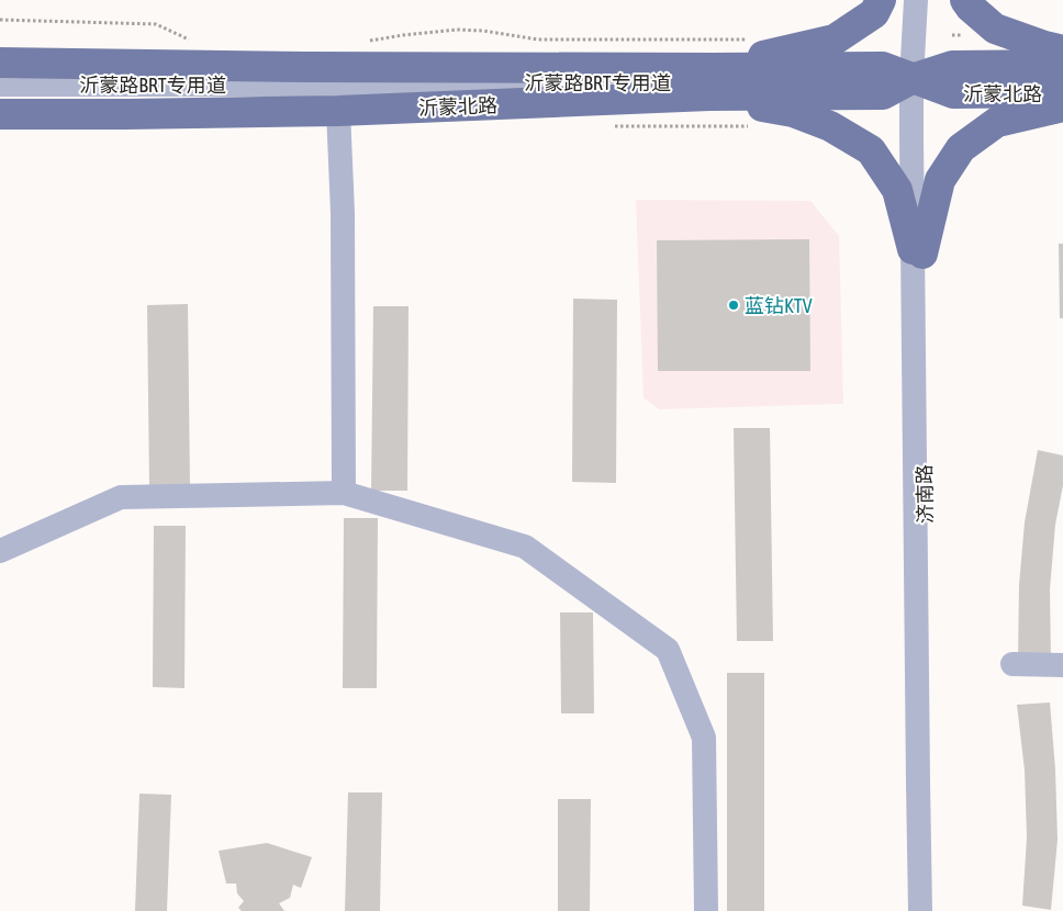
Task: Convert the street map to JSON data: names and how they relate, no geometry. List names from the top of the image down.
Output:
{
  "streets": {
    "main road": ["沂蒙北路"],
    "street": ["沂蒙路BRT专用道", "济南路"]
  },
  "crossings": [
    ["沂蒙路BRT专用道", "沂蒙北路"],
    ["沂蒙路BRT专用道", "济南路"],
    ["沂蒙北路", "济南路"]
  ],
  "places": ["蓝钻KTV"]
}
